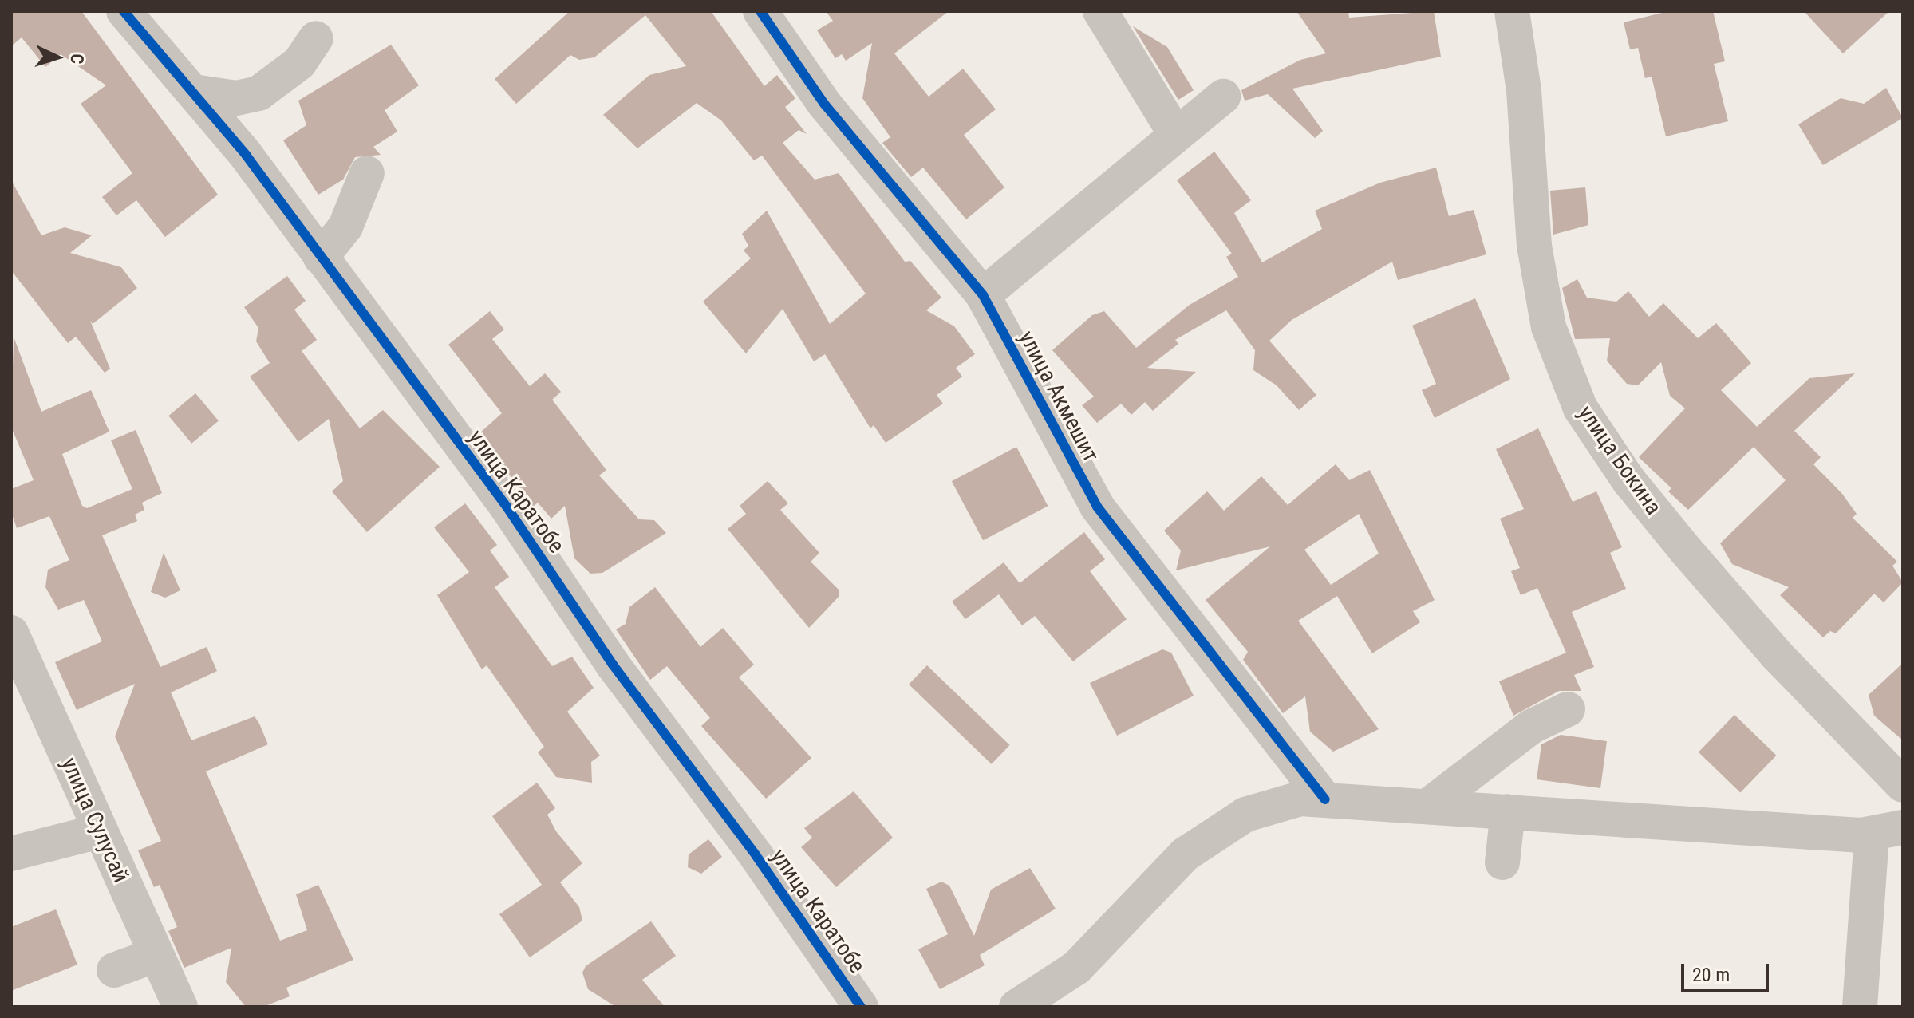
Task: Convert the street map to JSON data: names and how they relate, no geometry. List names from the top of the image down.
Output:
{
  "streets": {
    "street": [
      "улица Акмешит",
      "улица Бокина",
      "улица Каратобе",
      "улица Сулусай"
    ]
  },
  "scale_bar": "20 m",
  "north": "right"
}
